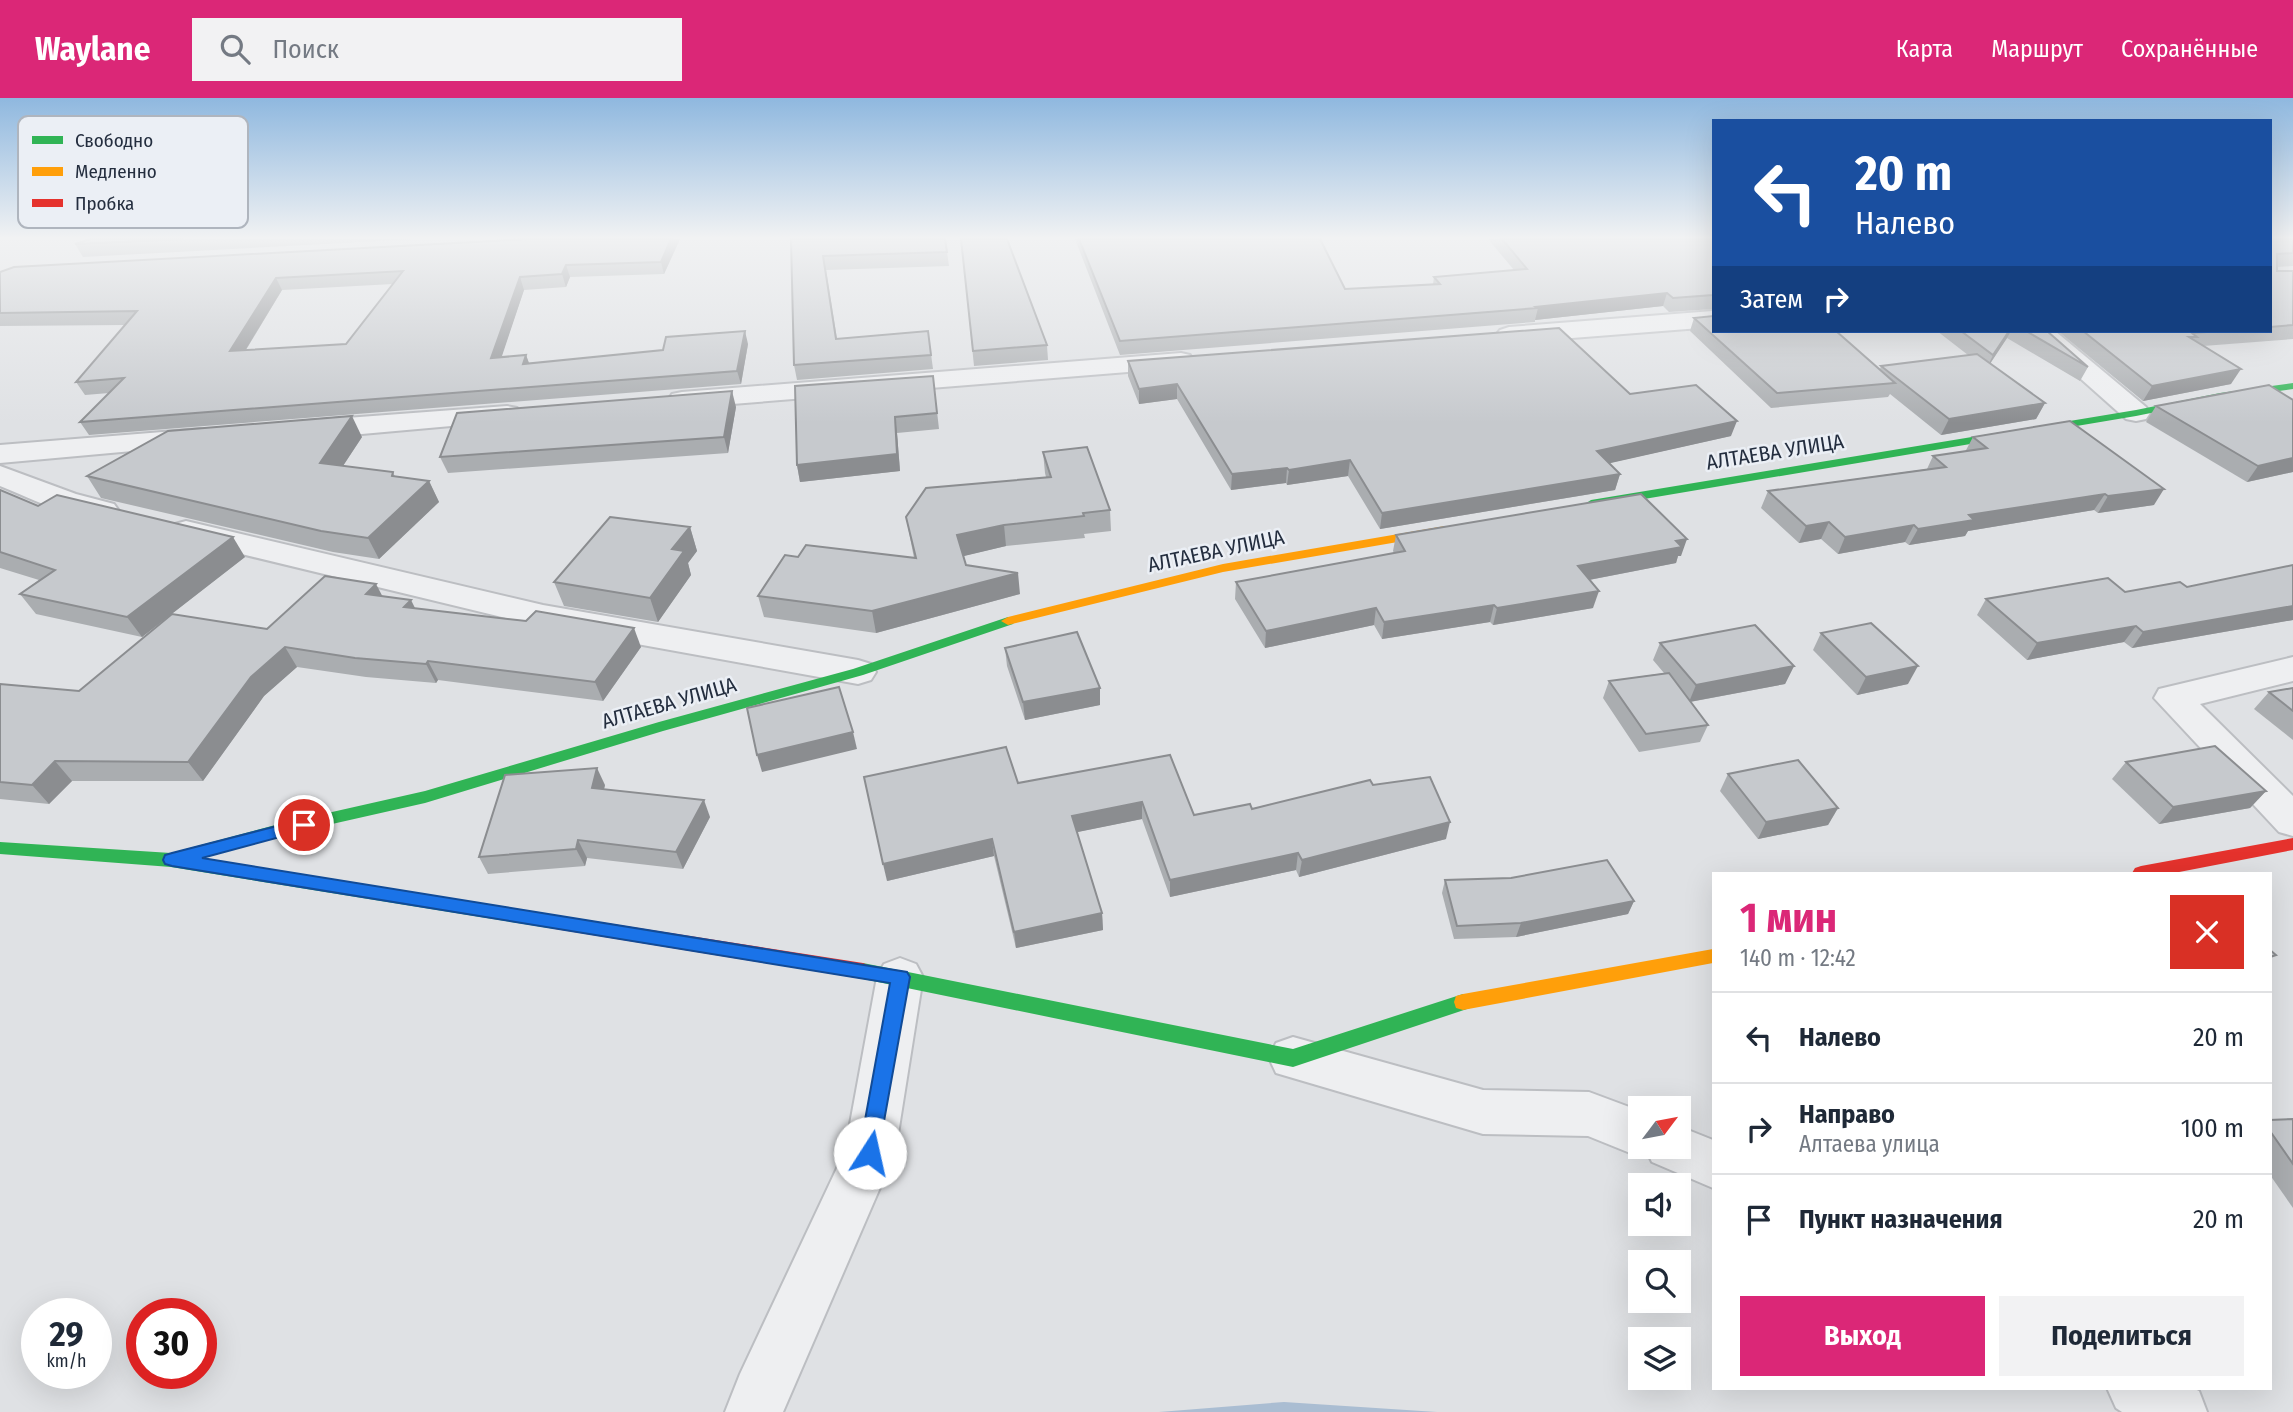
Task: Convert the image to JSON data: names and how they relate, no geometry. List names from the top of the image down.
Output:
{
  "streets": {
    "street": ["АЛТАЕВА УЛИЦА"]
  },
  "legend": ["Свободно", "Медленно", "Пробка"],
  "north": "top right",
  "page": {
    "header": "Waylane",
    "search": "Поиск",
    "nav": ["Карта", "Маршрут", "Сохранённые"],
    "turn": ["20 m", "Налево"],
    "then": "Затем",
    "heading": ["1 мин", "140 m · 12:42"],
    "list": [
      {
        "name": "Налево",
        "value": "20 m"
      },
      {
        "name": "Направо",
        "note": "Алтаева улица",
        "value": "100 m"
      },
      {
        "name": "Пункт назначения",
        "value": "20 m"
      }
    ],
    "buttons": ["Выход", "Поделиться"],
    "speed": "29 km/h",
    "limit": "30"
  }
}
